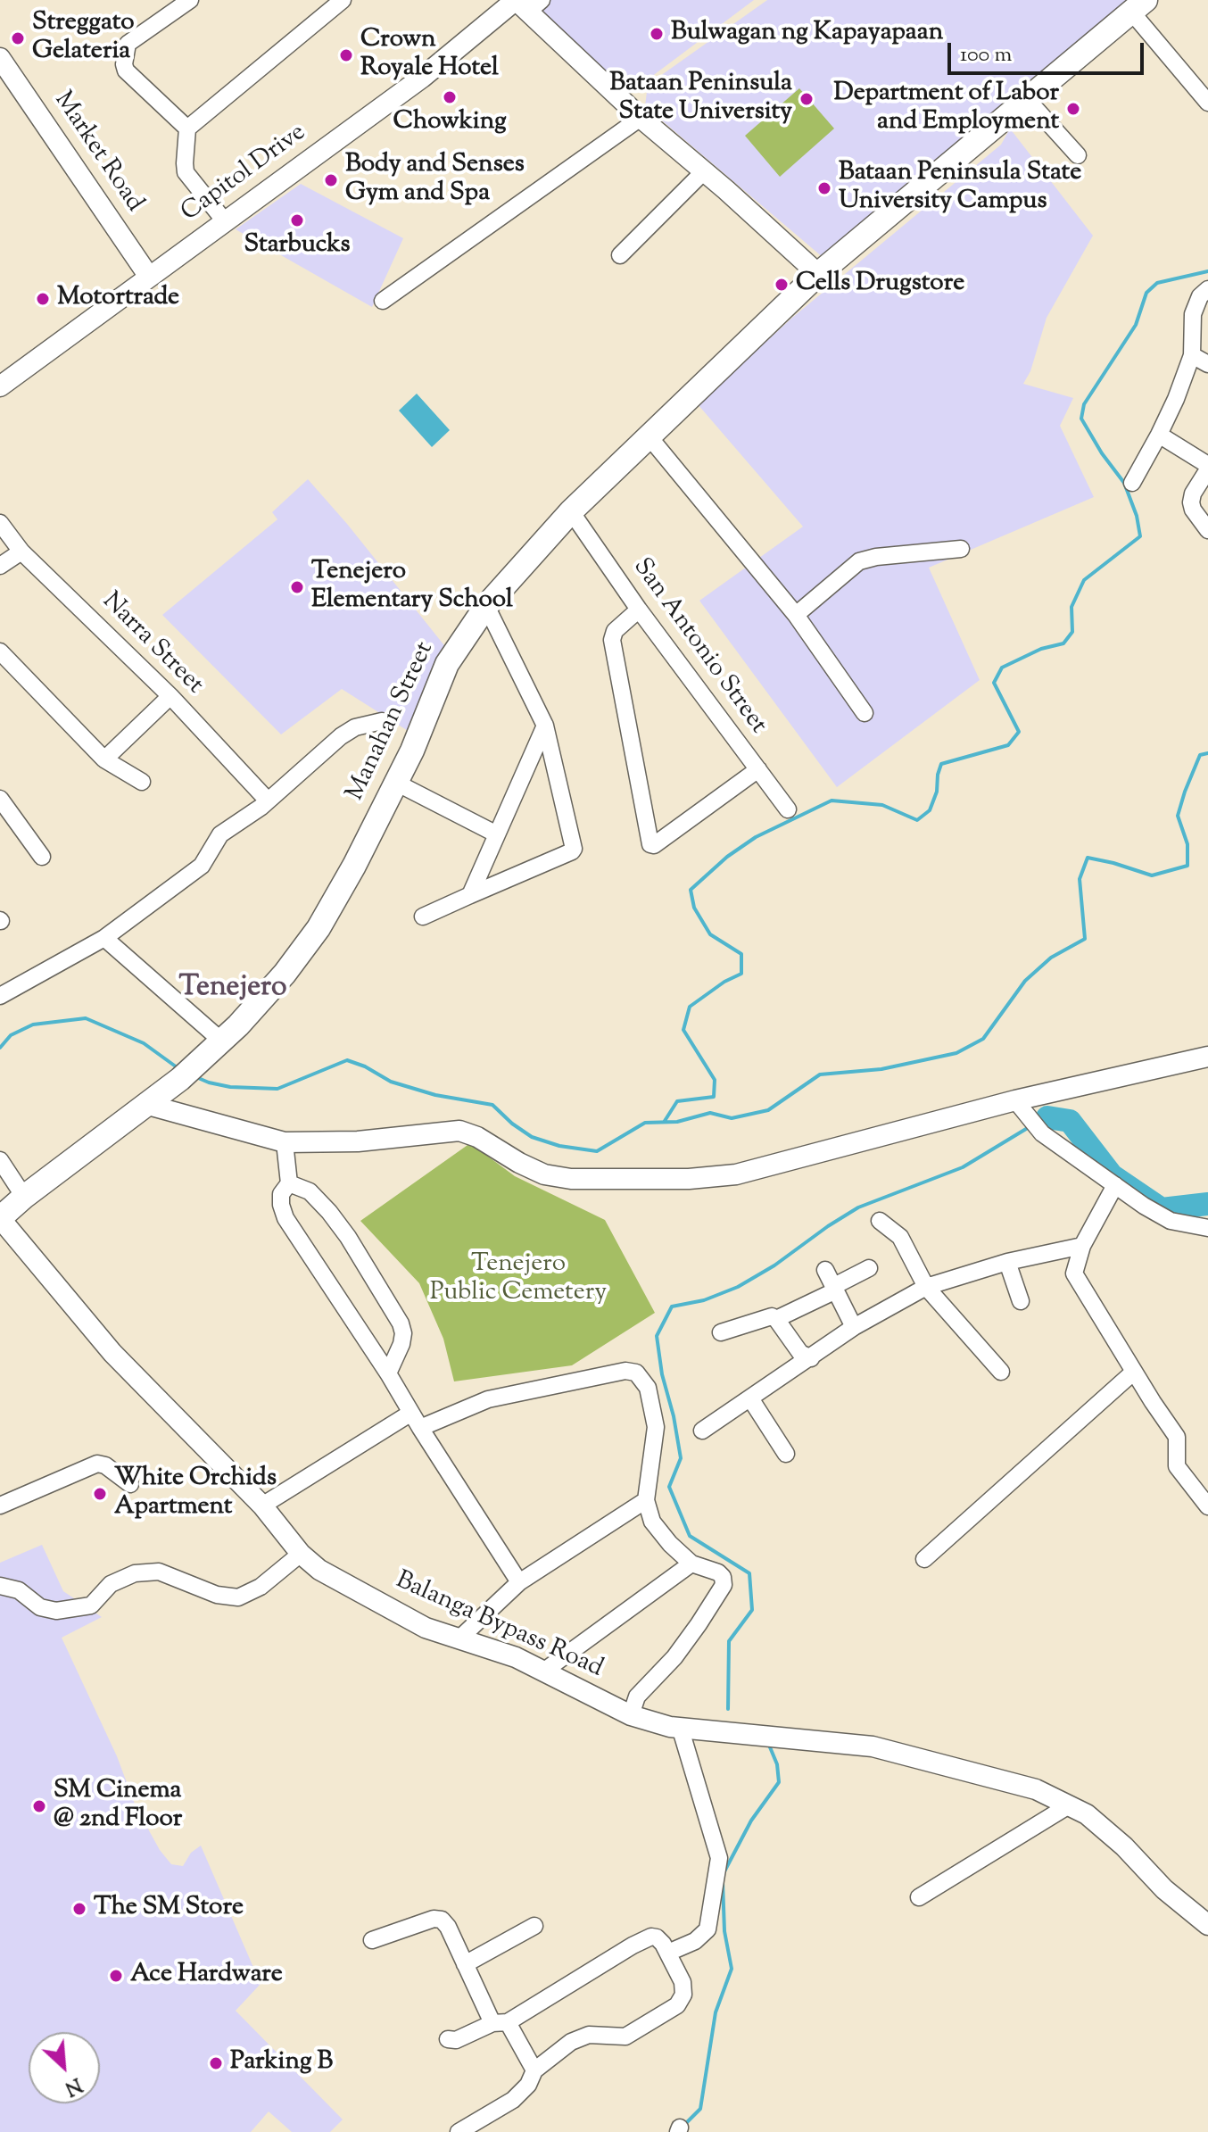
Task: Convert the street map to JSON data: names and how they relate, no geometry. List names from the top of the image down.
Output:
{
  "streets": {
    "main road": ["Manahan Street"],
    "street": [
      "Market Road",
      "Capitol Drive",
      "Narra Street",
      "San Antonio Street",
      "Balanga Bypass Road"
    ]
  },
  "crossings": [
    ["Market Road", "Capitol Drive"],
    ["San Antonio Street", "Manahan Street"],
    ["Manahan Street", "Balanga Bypass Road"]
  ],
  "districts": ["Tenejero"],
  "parks": ["Tenejero Public Cemetery"],
  "places": [
    "Bulwagan ng Kapayapaan",
    "Streggato Gelateria",
    "Crown Royale Hotel",
    "Chowking",
    "Bataan Peninsula State University",
    "Department of Labor and Employment",
    "Body and Senses Gym and Spa",
    "Bataan Peninsula State University Campus",
    "Starbucks",
    "Cells Drugstore",
    "Motortrade",
    "Tenejero Elementary School",
    "White Orchids Apartment",
    "SM Cinema @ 2nd Floor",
    "The SM Store",
    "Ace Hardware",
    "Parking B"
  ],
  "scale_bar": "100 m",
  "north": "bottom right"
}
